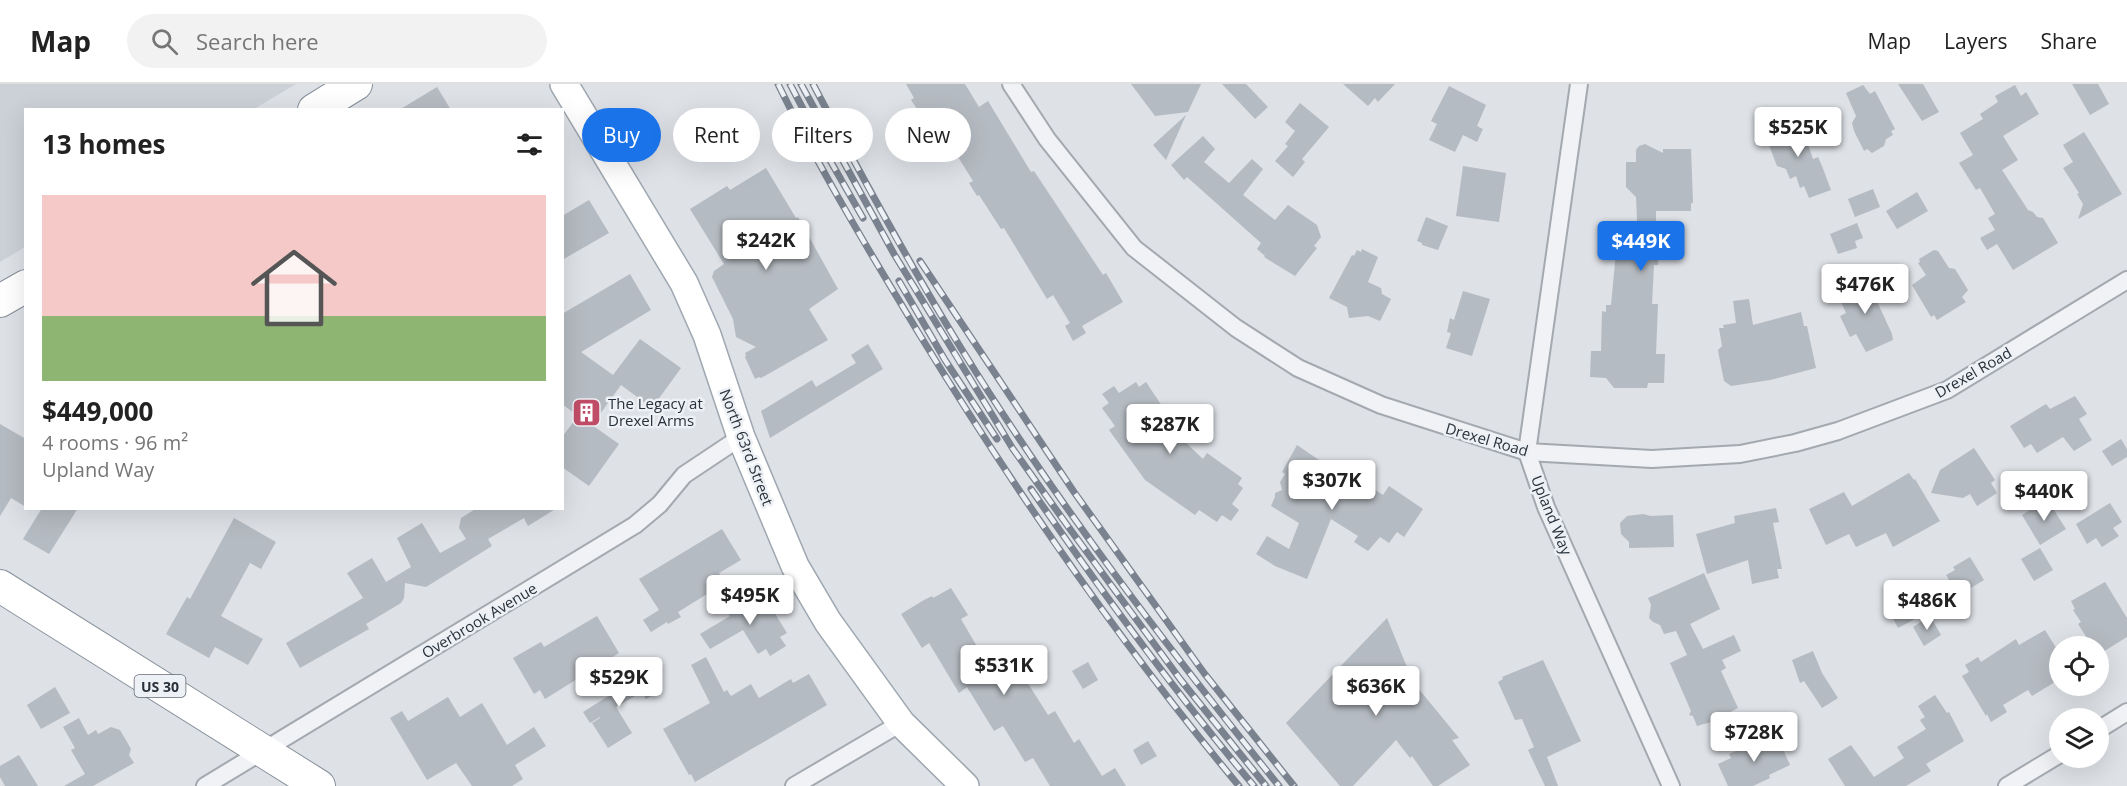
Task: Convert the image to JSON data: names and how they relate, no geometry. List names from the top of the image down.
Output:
{
  "streets": {
    "highway": ["US 30"],
    "main road": ["North 63rd Street"],
    "street": ["Drexel Road", "Upland Way", "Overbrook Avenue"]
  },
  "crossings": [
    ["Drexel Road", "Upland Way"],
    ["North 63rd Street", "Overbrook Avenue"],
    ["Overbrook Avenue", "US 30"]
  ],
  "places": {
    "building": ["The Legacy at Drexel Arms"]
  },
  "page": {
    "header": "Map",
    "search": "Search here",
    "nav": ["Map", "Layers", "Share"],
    "price": [
      "$525K",
      "$242K",
      "$449K",
      "$476K",
      "$287K",
      "$307K",
      "$440K",
      "$495K",
      "$486K",
      "$531K",
      "$529K",
      "$636K",
      "$728K"
    ],
    "chip": [
      "Buy",
      "Rent",
      "Filters",
      "New"
    ],
    "heading": "13 homes",
    "list": [
      {
        "name": "$449,000",
        "note": "4 rooms · 96 m² · Upland Way"
      }
    ]
  }
}
